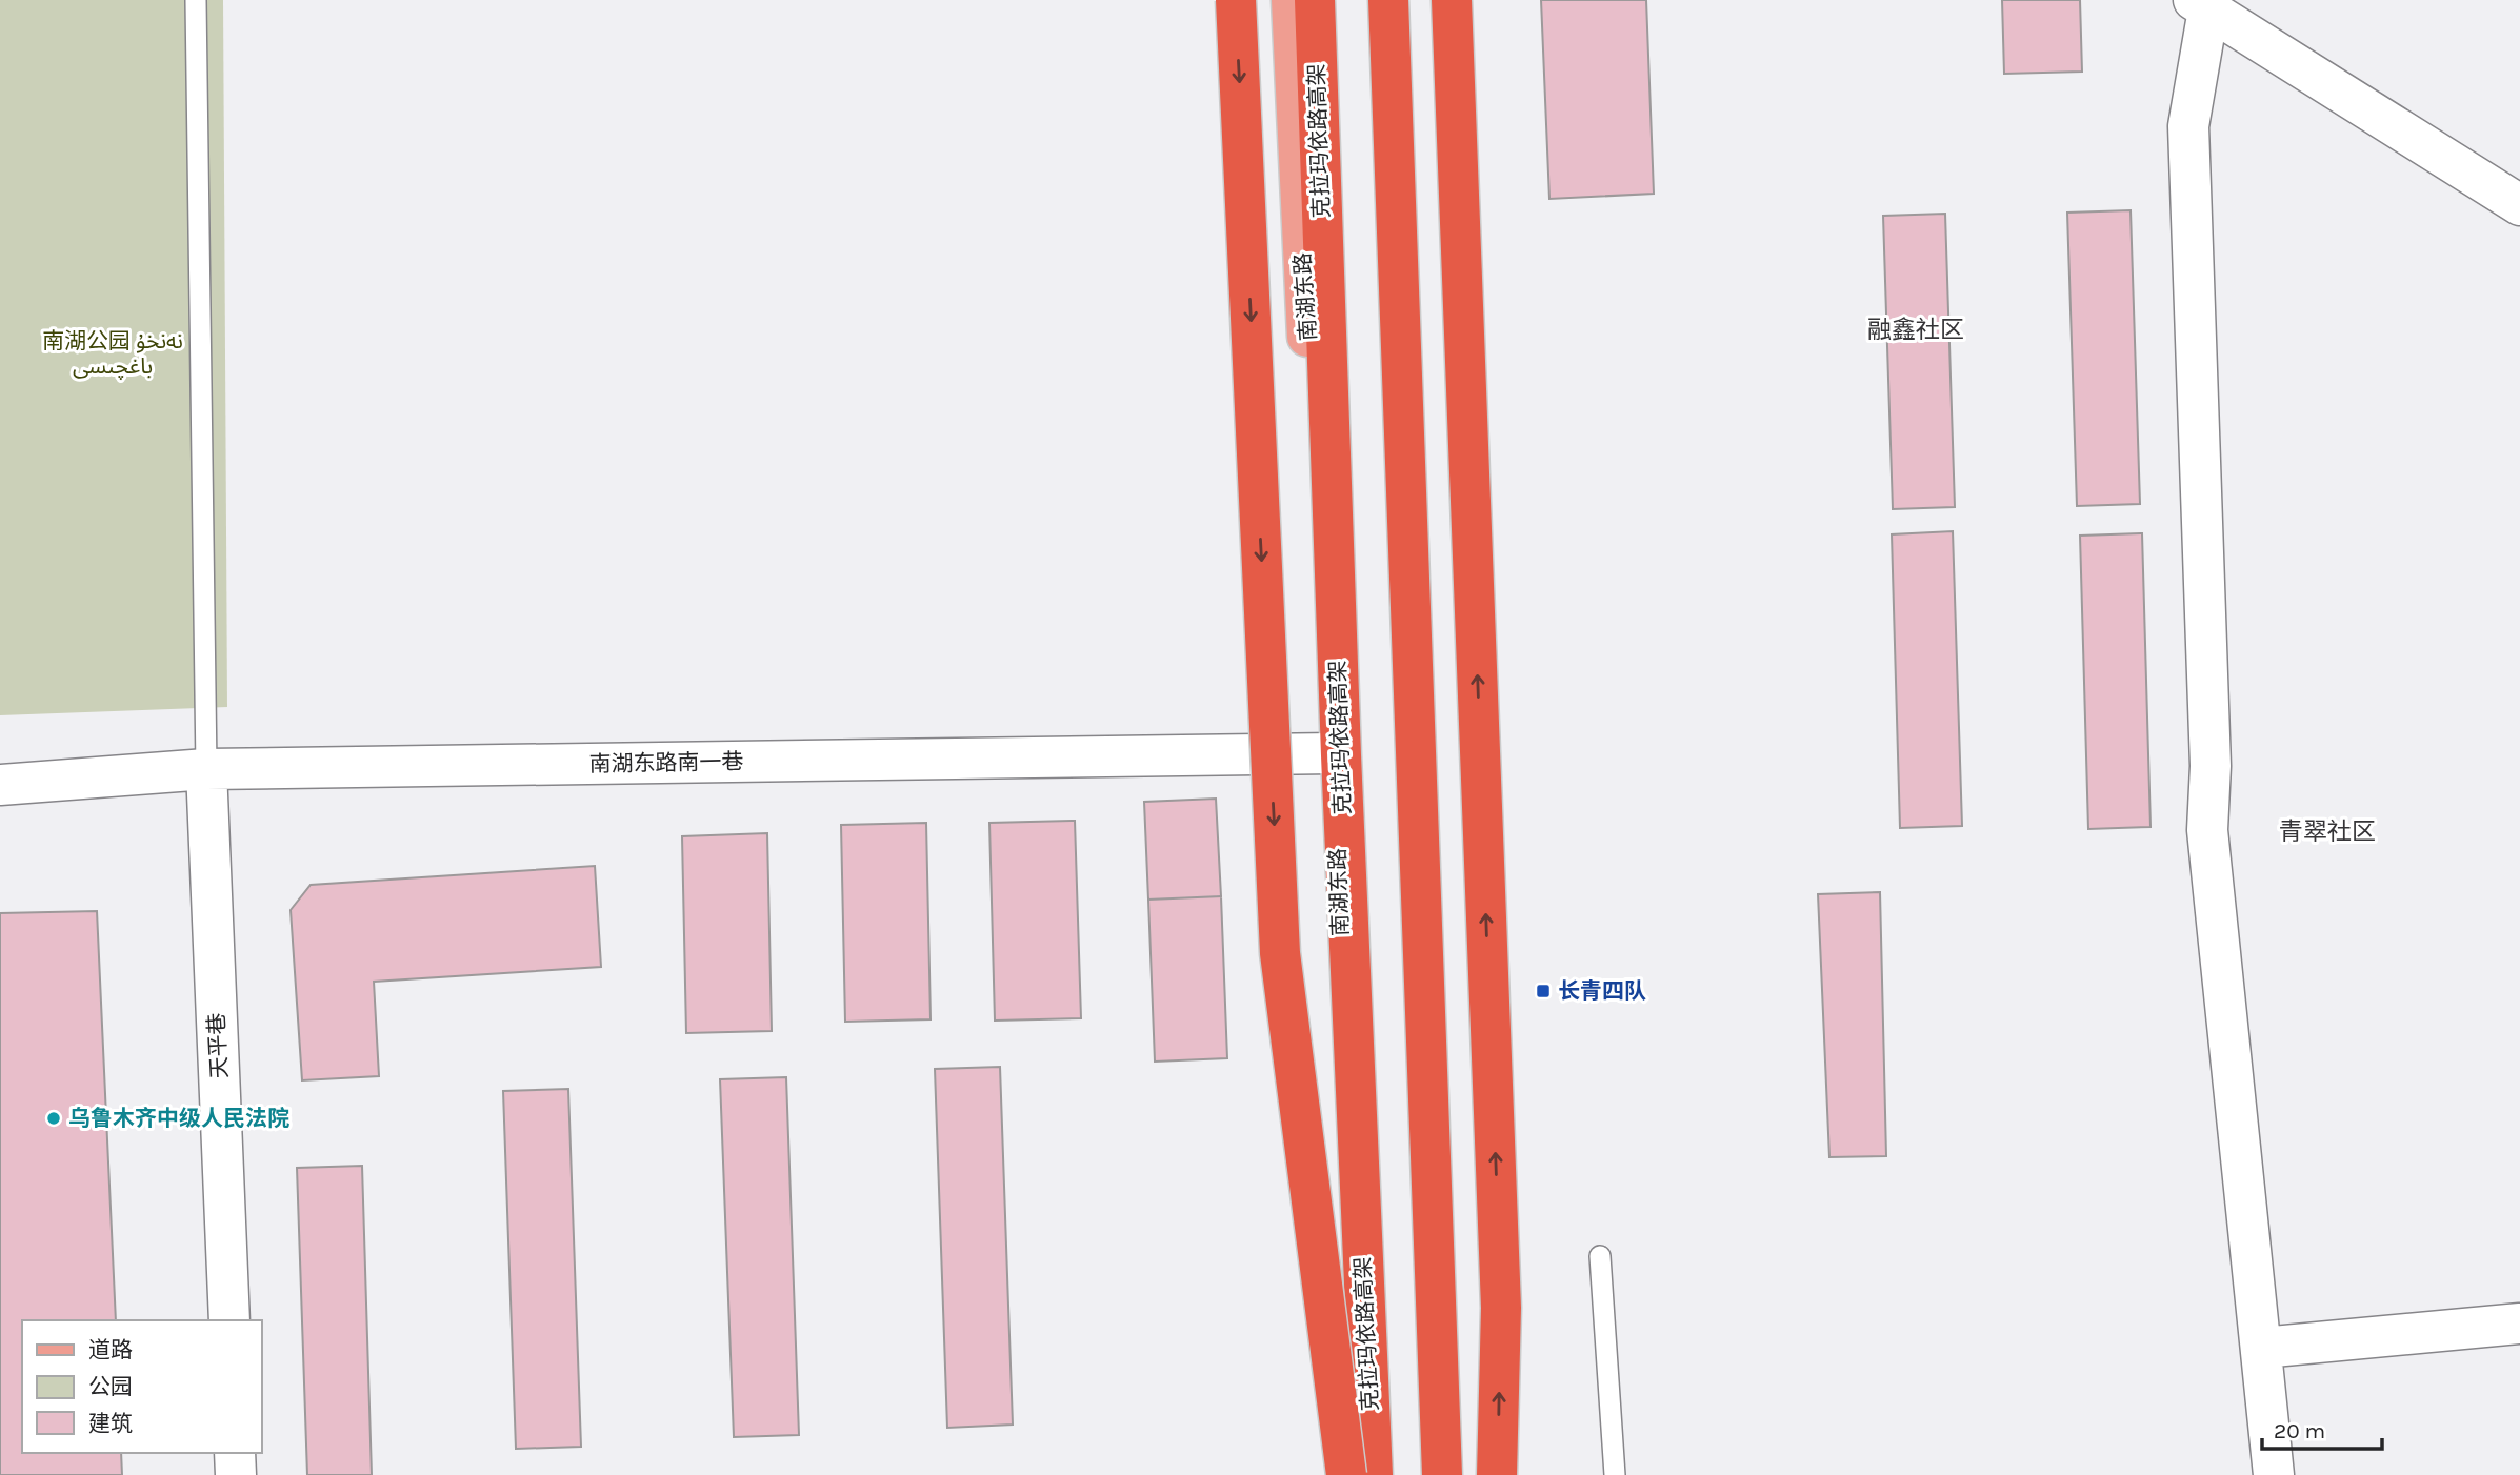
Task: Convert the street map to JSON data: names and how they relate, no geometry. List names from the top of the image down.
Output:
{
  "streets": {
    "highway": ["克拉玛依路高架"],
    "main road": ["南湖东路"],
    "street": ["南湖东路南一巷", "天平巷"]
  },
  "crossings": [
    ["南湖东路", "南湖东路南一巷"],
    ["南湖东路南一巷", "天平巷"]
  ],
  "districts": ["融鑫社区", "青翠社区"],
  "parks": ["南湖公园 نەنخۇ باغچىسى"],
  "places": {
    "transit": ["长青四队"],
    "other": ["乌鲁木齐中级人民法院"]
  },
  "legend": ["道路", "公园", "建筑"],
  "scale_bar": "20 m"
}
